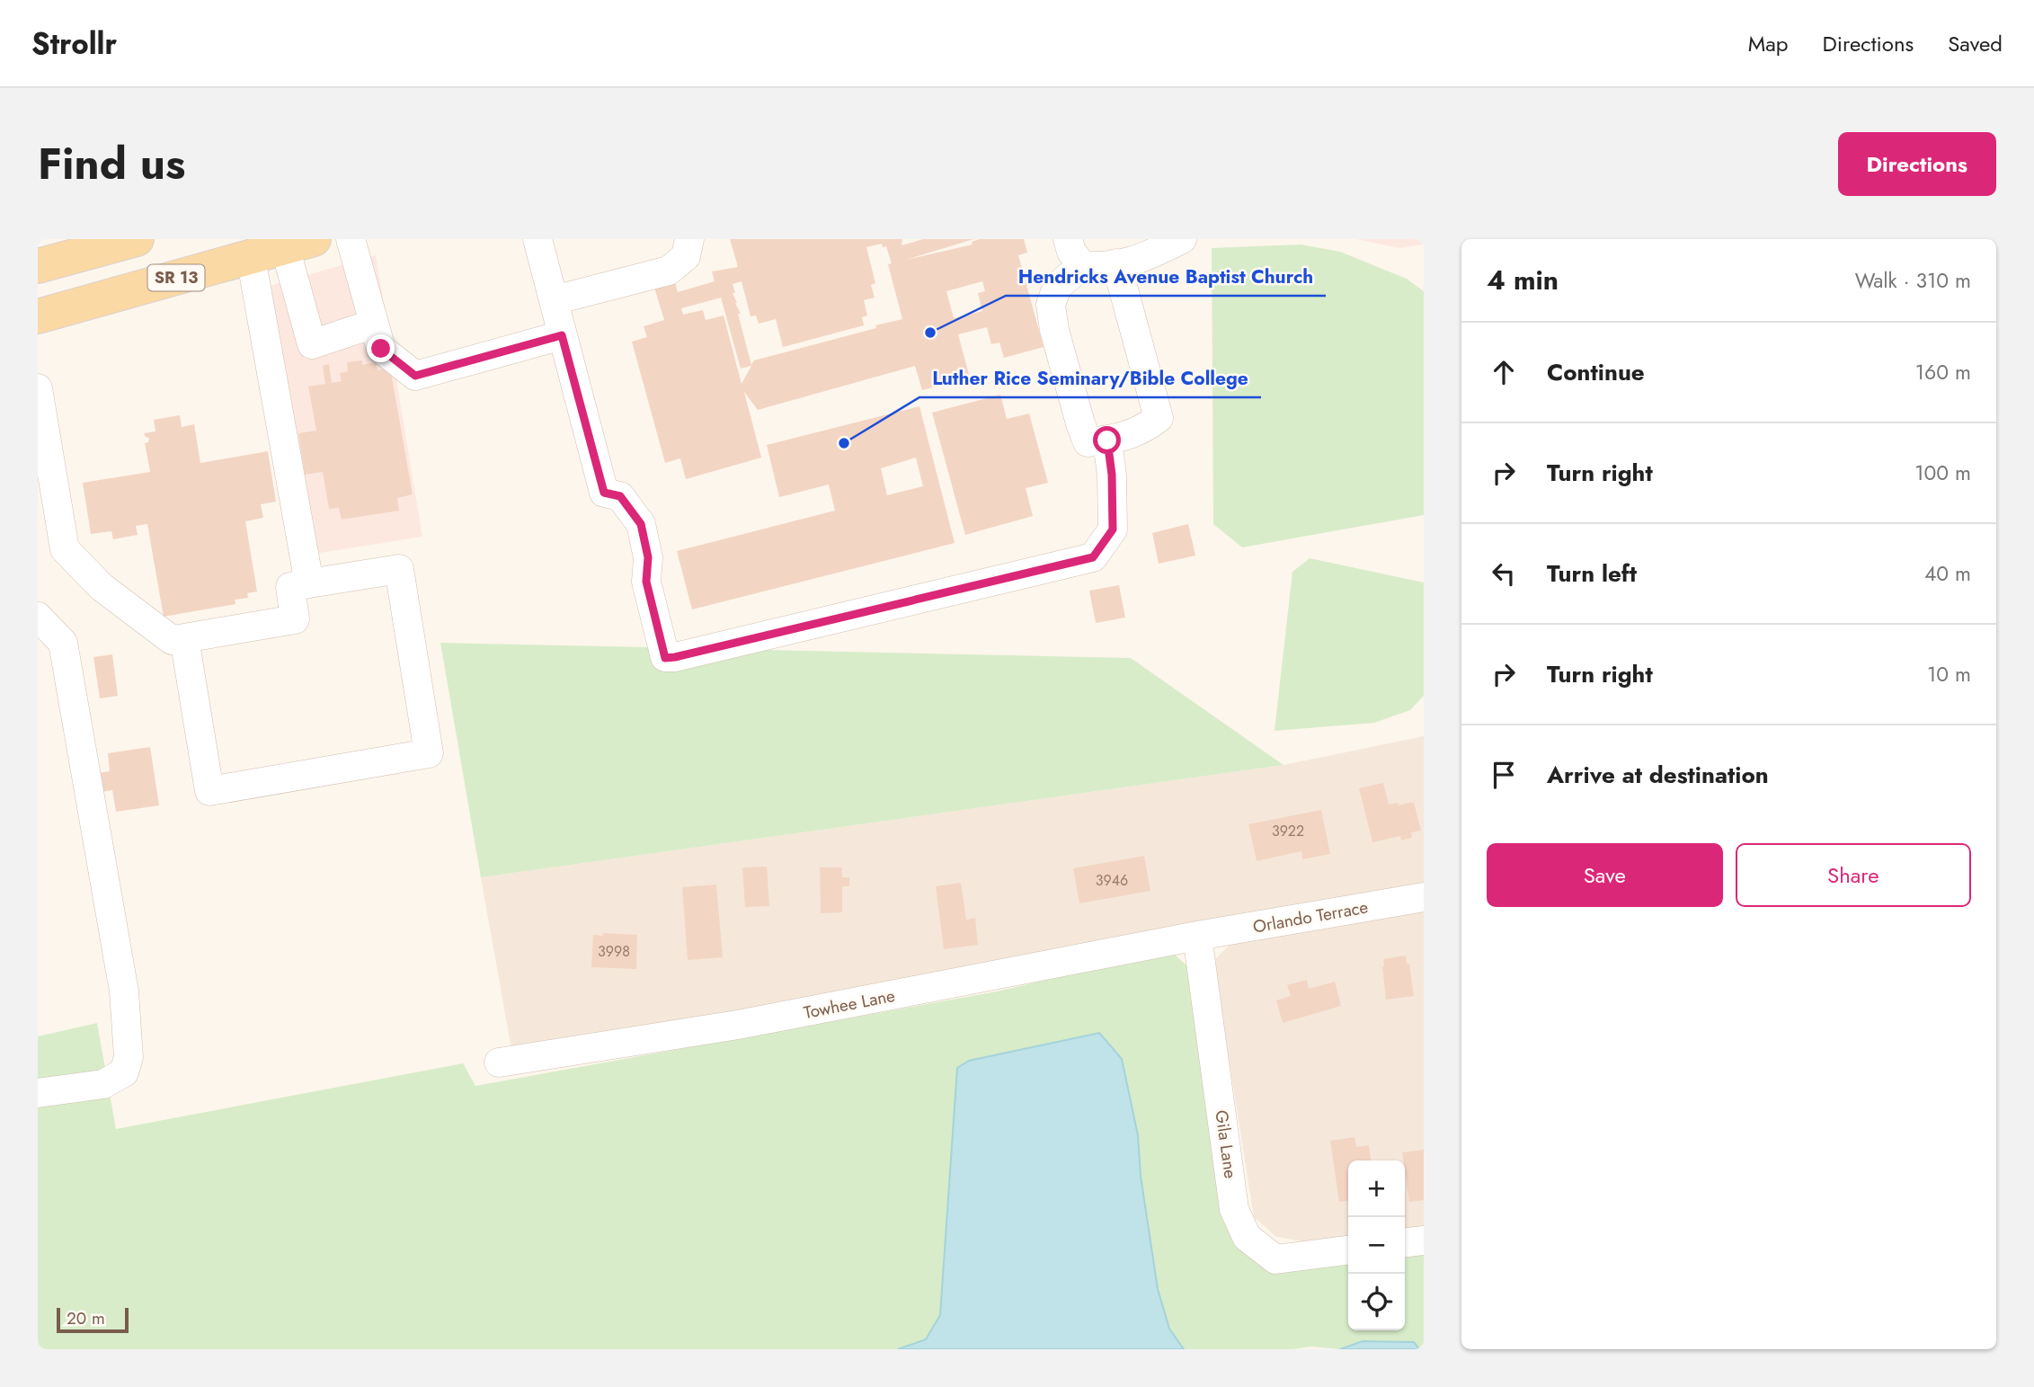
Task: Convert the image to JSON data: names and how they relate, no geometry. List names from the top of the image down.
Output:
{
  "streets": {
    "main road": ["SR 13"],
    "street": ["Orlando Terrace", "Towhee Lane", "Gila Lane"]
  },
  "crossings": [
    ["Orlando Terrace", "Towhee Lane"],
    ["Orlando Terrace", "Gila Lane"],
    ["Towhee Lane", "Gila Lane"]
  ],
  "places": ["Hendricks Avenue Baptist Church", "Luther Rice Seminary/Bible College"],
  "house_numbers": ["3922", "3946", "3998"],
  "scale_bar": "20 m",
  "page": {
    "header": "Strollr",
    "nav": ["Map", "Directions", "Saved"],
    "title": "Find us",
    "buttons": [
      "Directions",
      ["Save", "Share"]
    ],
    "heading": ["4 min", "Walk · 310 m"],
    "list": [
      ["Continue", "160 m"],
      ["Turn right", "100 m"],
      ["Turn left", "40 m"],
      ["Turn right", "10 m"],
      "Arrive at destination"
    ],
    "map_buttons": ["+", "−"],
    "scale": "20 m"
  }
}
